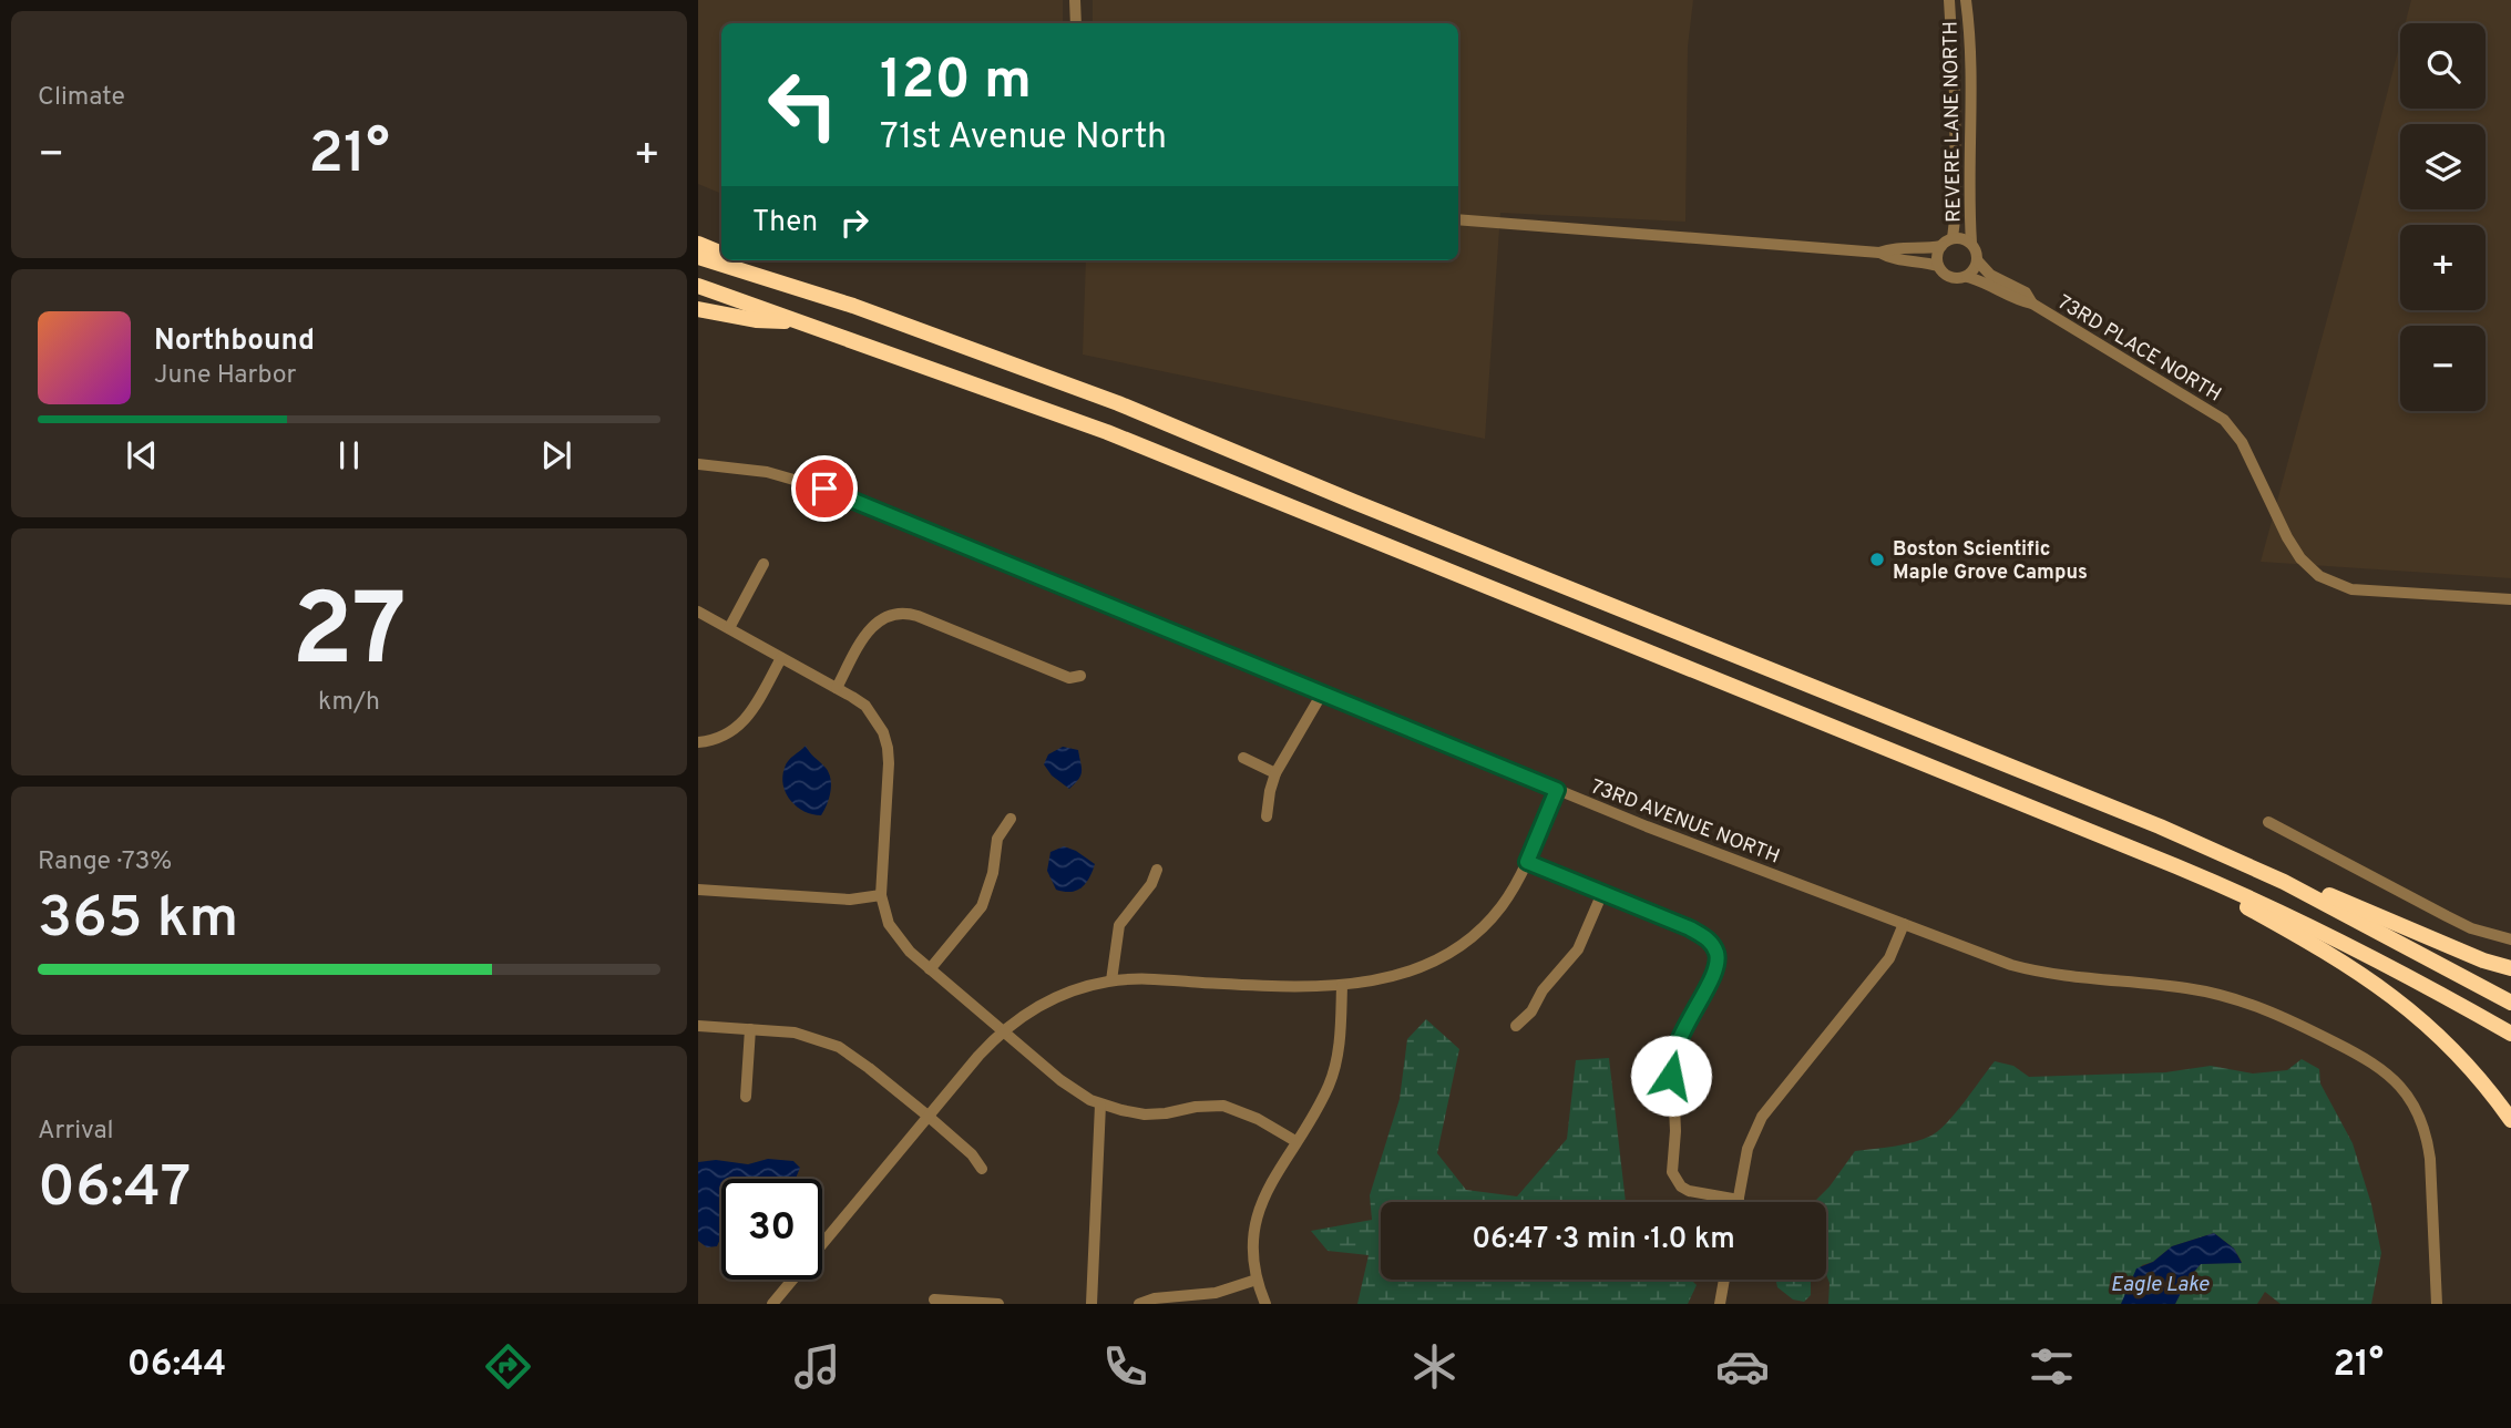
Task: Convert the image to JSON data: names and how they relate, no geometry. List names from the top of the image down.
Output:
{
  "streets": {
    "street": ["REVERE LANE NORTH", "73RD PLACE NORTH", "73RD AVENUE NORTH"]
  },
  "crossings": [
    ["REVERE LANE NORTH", "73RD PLACE NORTH"]
  ],
  "water": ["Eagle Lake"],
  "places": ["Boston Scientific Maple Grove Campus"],
  "page": {
    "tile": [
      "Climate",
      ["27", "km/h"],
      ["Range · 73%", "365 km"],
      ["Arrival", "06:47"]
    ],
    "map_buttons": ["+", "−"],
    "turn": ["120 m", "71st Avenue North"],
    "heat": ["−", "21°", "+"],
    "then": "Then",
    "song": ["Northbound", "June Harbor"],
    "limit": "30",
    "trip": "06:47 · 3 min · 1.0 km",
    "tabs": ["06:44", "21°"]
  }
}
